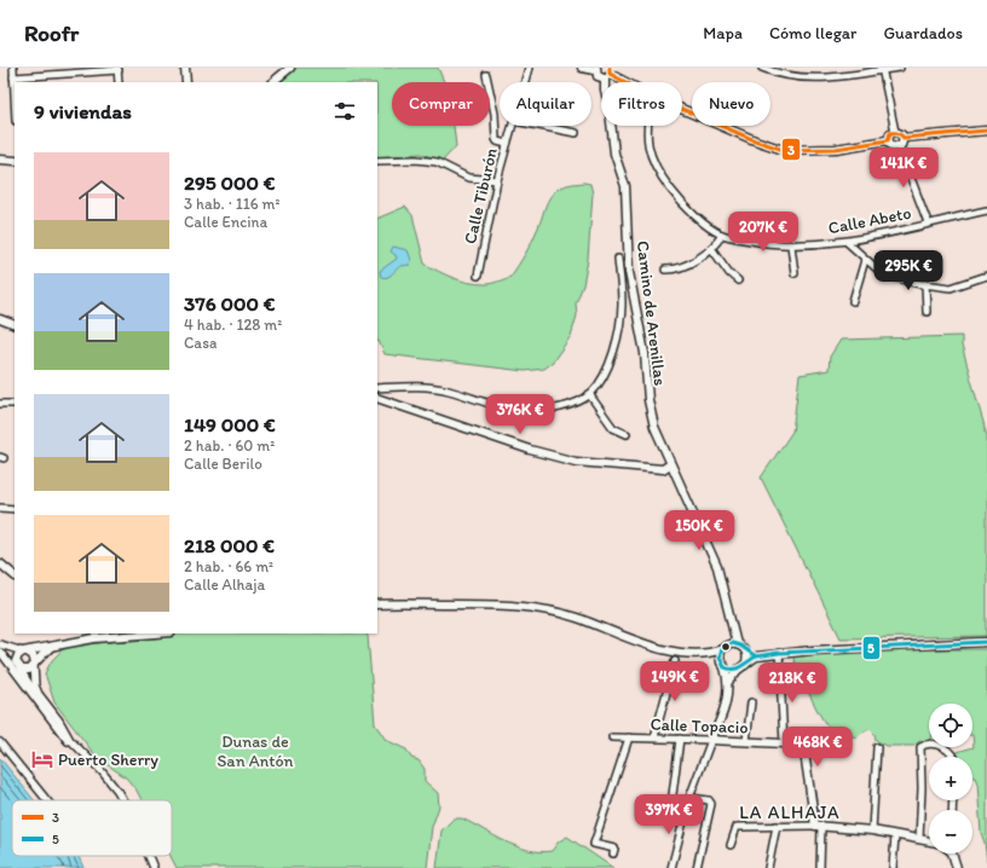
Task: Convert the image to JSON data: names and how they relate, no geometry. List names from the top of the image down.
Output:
{
  "streets": {
    "street": [
      "Calle Tiburón",
      "Calle Abeto",
      "Camino de Arenillas",
      "Calle Topacio"
    ]
  },
  "districts": ["LA ALHAJA"],
  "parks": ["Dunas de San Antón"],
  "places": {
    "hotel": ["Puerto Sherry"]
  },
  "lines": ["transit line 3", "transit line 5"],
  "legend": ["3", "5"],
  "page": {
    "header": "Roofr",
    "nav": ["Mapa", "Cómo llegar", "Guardados"],
    "chip": [
      "Comprar",
      "Alquilar",
      "Filtros",
      "Nuevo"
    ],
    "heading": "9 viviendas",
    "list": [
      {
        "name": "295 000 €",
        "note": "3 hab. · 116 m² · Calle Encina"
      },
      {
        "name": "376 000 €",
        "note": "4 hab. · 128 m² · Casa"
      },
      {
        "name": "149 000 €",
        "note": "2 hab. · 60 m² · Calle Berilo"
      },
      {
        "name": "218 000 €",
        "note": "2 hab. · 66 m² · Calle Alhaja"
      }
    ],
    "price": [
      "141K €",
      "207K €",
      "295K €",
      "376K €",
      "150K €",
      "149K €",
      "218K €",
      "468K €",
      "397K €"
    ],
    "map_buttons": ["+", "−"]
  }
}
